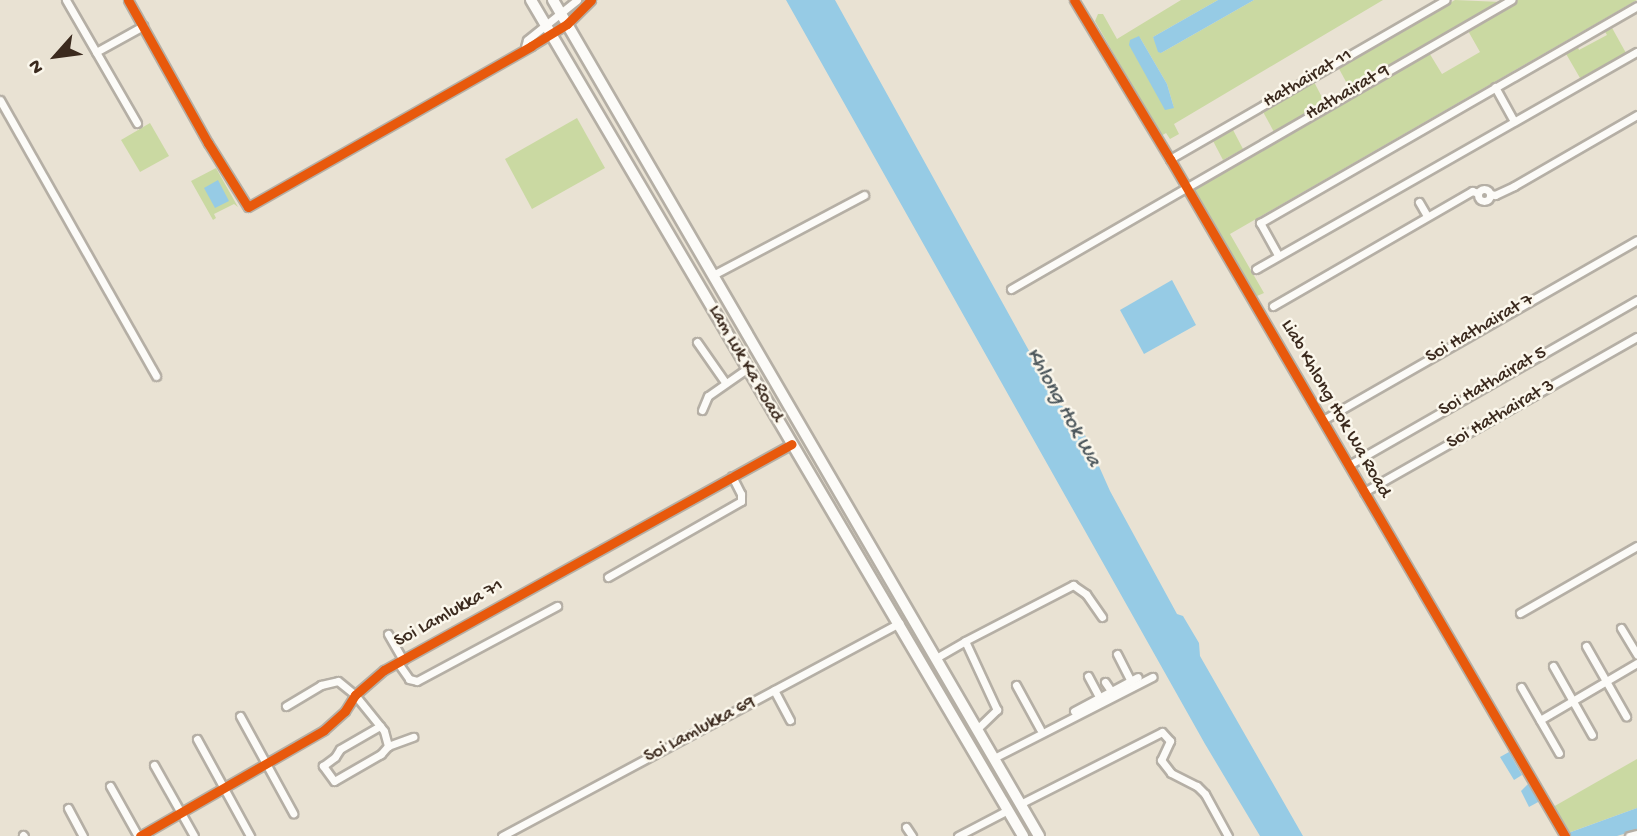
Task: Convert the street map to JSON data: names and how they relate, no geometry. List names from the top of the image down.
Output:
{
  "streets": {
    "main road": ["Lam Luk Ka Road"],
    "street": [
      "Hathairat 11",
      "Hathairat 9",
      "Soi Hathairat 7",
      "Soi Hathairat 5",
      "Liab Khlong Hok Wa Road",
      "Soi Hathairat 3",
      "Soi Lamlukka 71",
      "Soi Lamlukka 69"
    ]
  },
  "crossings": [
    ["Hathairat 11", "Liab Khlong Hok Wa Road"],
    ["Hathairat 9", "Liab Khlong Hok Wa Road"],
    ["Soi Hathairat 7", "Liab Khlong Hok Wa Road"],
    ["Lam Luk Ka Road", "Soi Lamlukka 71"],
    ["Lam Luk Ka Road", "Soi Lamlukka 69"],
    ["Soi Hathairat 5", "Liab Khlong Hok Wa Road"],
    ["Liab Khlong Hok Wa Road", "Soi Hathairat 3"]
  ],
  "water": ["Khlong Hok Wa"],
  "north": "bottom left"
}
